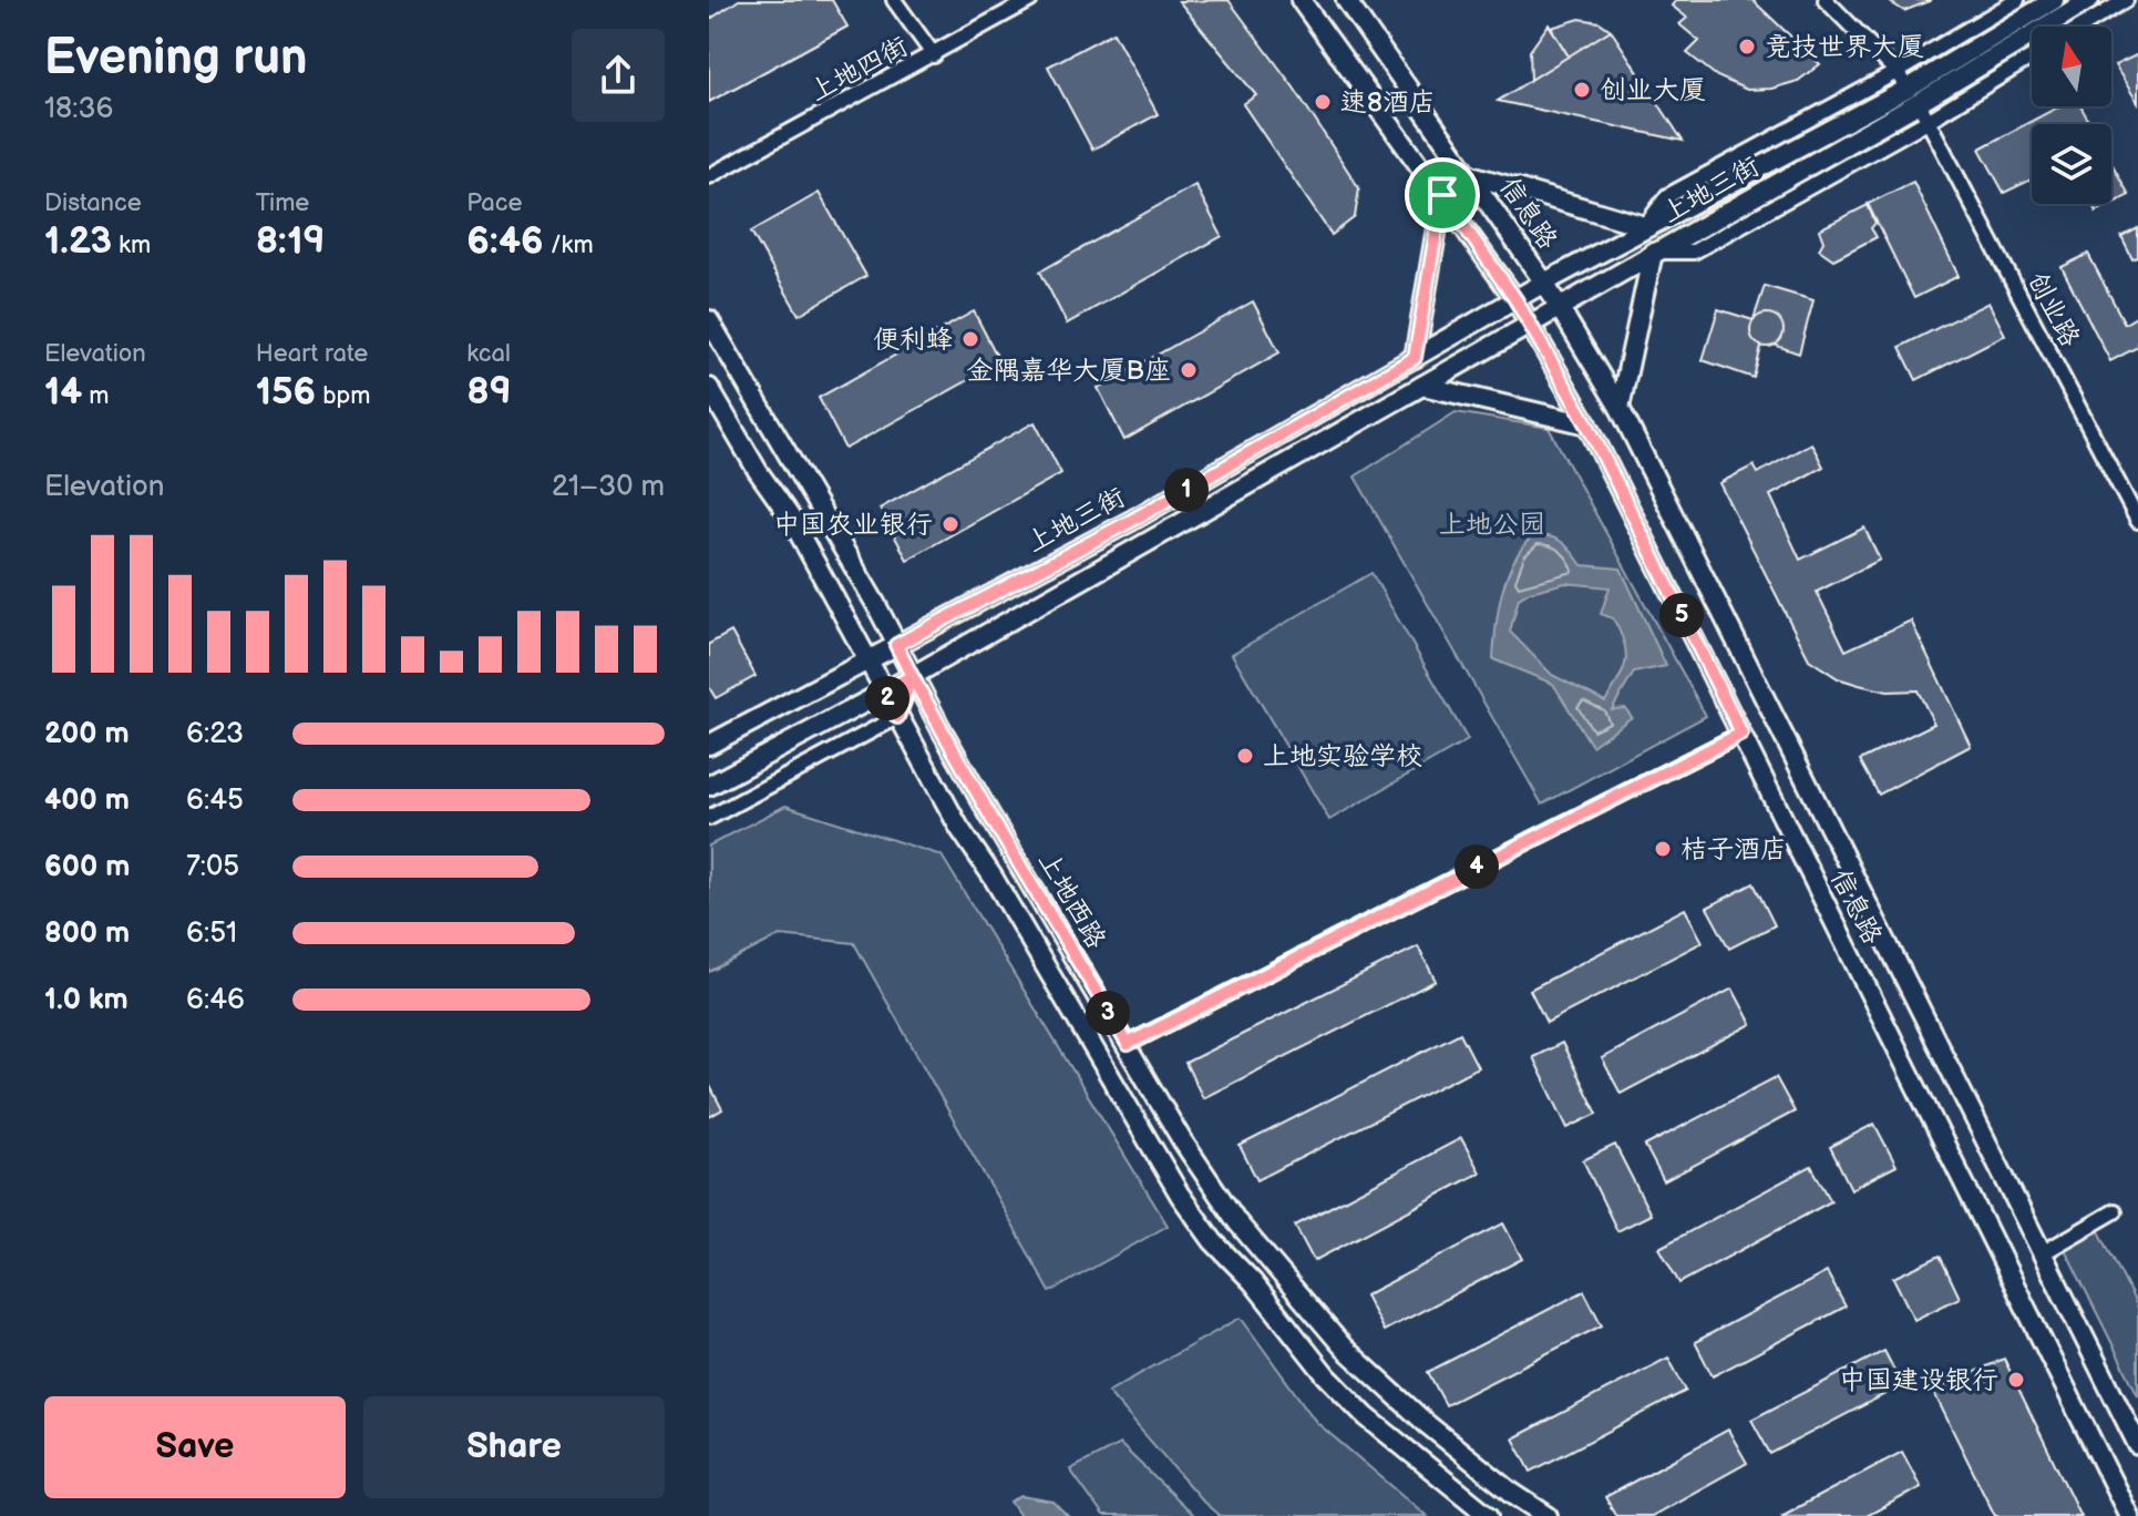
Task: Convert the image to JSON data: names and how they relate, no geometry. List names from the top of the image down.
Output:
{
  "streets": {
    "main road": ["上地三街", "信息路", "上地西路"],
    "street": ["上地四街", "创业路"]
  },
  "crossings": [
    ["上地三街", "信息路"],
    ["上地三街", "创业路"],
    ["上地三街", "上地西路"]
  ],
  "parks": ["上地公园"],
  "places": [
    "竞技世界大厦",
    "创业大厦",
    "速8酒店",
    "便利蜂",
    "金隅嘉华大厦B座",
    "中国农业银行",
    "上地实验学校",
    "桔子酒店",
    "中国建设银行"
  ],
  "north": "top",
  "page": {
    "heading": ["Evening run", "18:36"],
    "stats": [
      ["Distance", "1.23 km"],
      ["Time", "8:19"],
      ["Pace", "6:46 /km"],
      ["Elevation", "14 m"],
      ["Heart rate", "156 bpm"],
      ["kcal", "89"]
    ],
    "chart": ["Elevation", "21–30 m"],
    "pins": [
      "1",
      "5",
      "2",
      "4",
      "3"
    ],
    "list": [
      {
        "name": "200 m",
        "note": "6:23"
      },
      {
        "name": "400 m",
        "note": "6:45"
      },
      {
        "name": "600 m",
        "note": "7:05"
      },
      {
        "name": "800 m",
        "note": "6:51"
      },
      {
        "name": "1.0 km",
        "note": "6:46"
      }
    ],
    "buttons": ["Save", "Share"]
  }
}
